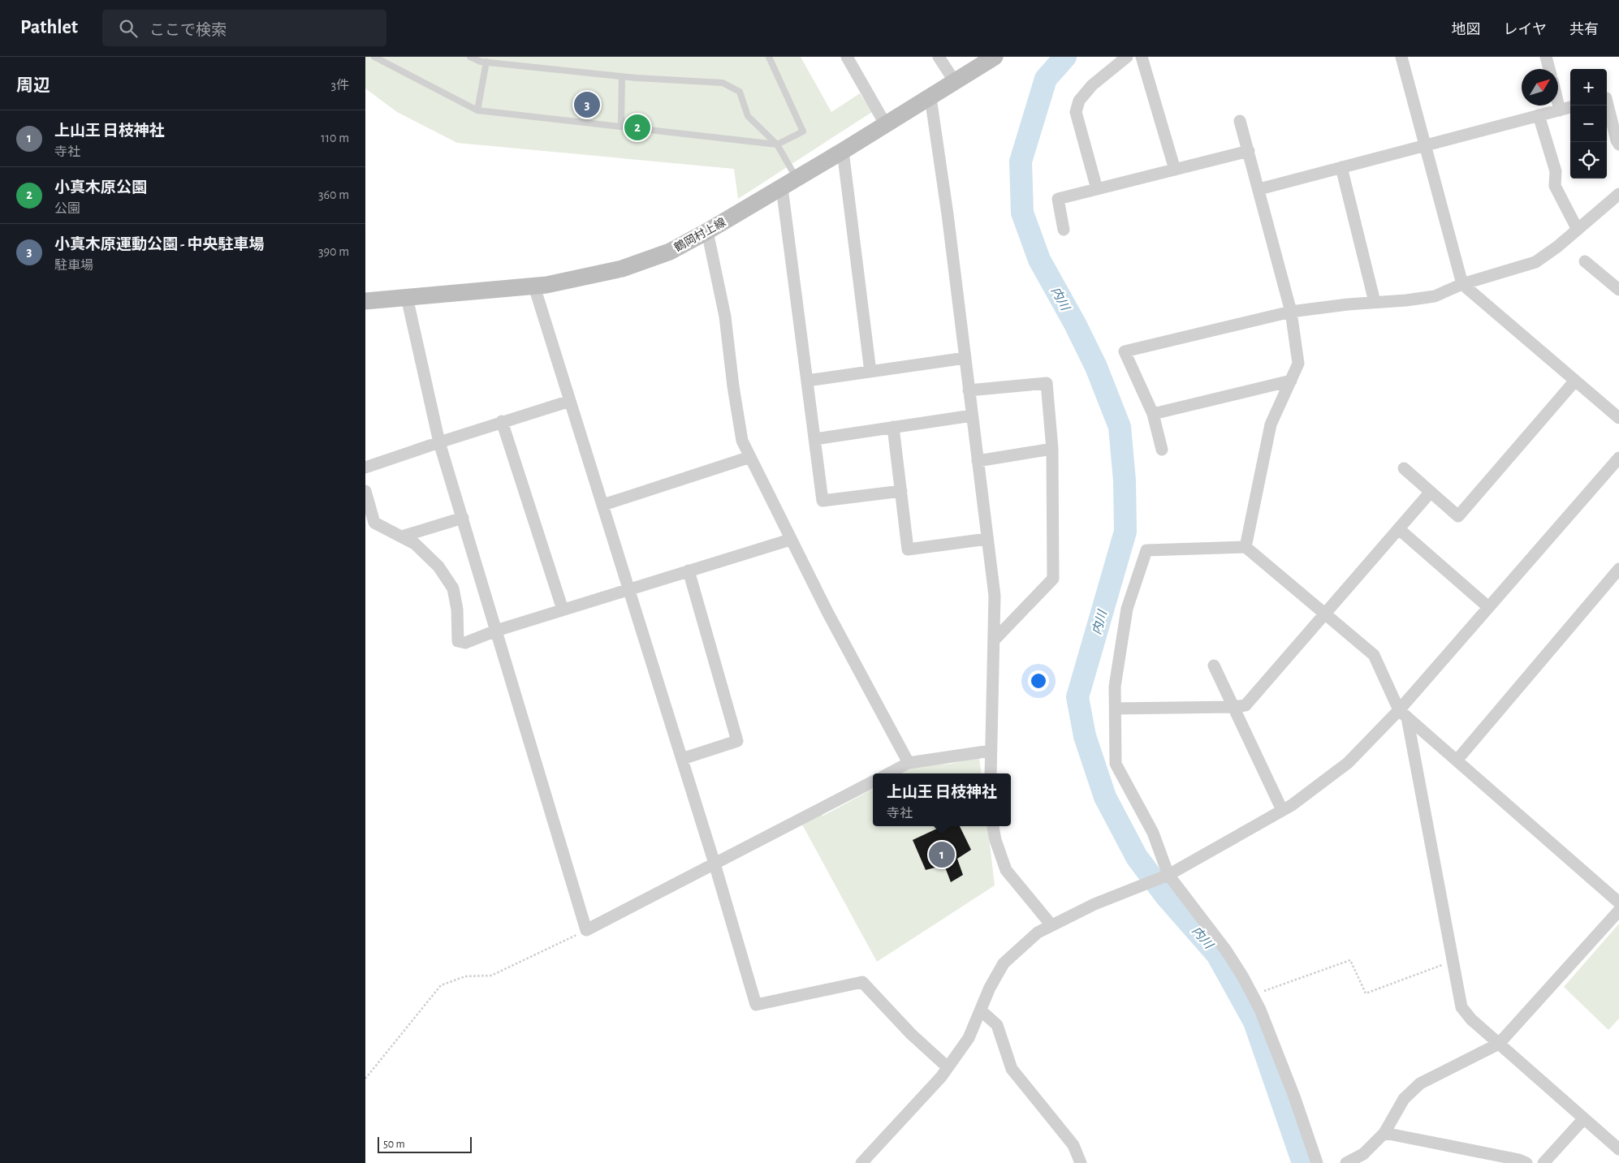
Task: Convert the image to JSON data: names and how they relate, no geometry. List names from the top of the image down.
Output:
{
  "streets": {
    "main road": ["鶴岡村上線"]
  },
  "water": ["内川"],
  "scale_bar": "50 m",
  "north": "top right",
  "page": {
    "header": "Pathlet",
    "search": "ここで検索",
    "nav": ["地図", "レイヤ", "共有"],
    "heading": ["周辺", "3件"],
    "map_buttons": ["+", "−"],
    "pins": ["3", "2", "1"],
    "list": [
      {
        "mark": "1",
        "name": "上山王 日枝神社",
        "note": "寺社",
        "value": "110 m"
      },
      {
        "mark": "2",
        "name": "小真木原公園",
        "note": "公園",
        "value": "360 m"
      },
      {
        "mark": "3",
        "name": "小真木原運動公園 - 中央駐車場",
        "note": "駐車場",
        "value": "390 m"
      }
    ],
    "popup": ["上山王 日枝神社", "寺社"],
    "scale": "50 m"
  }
}
